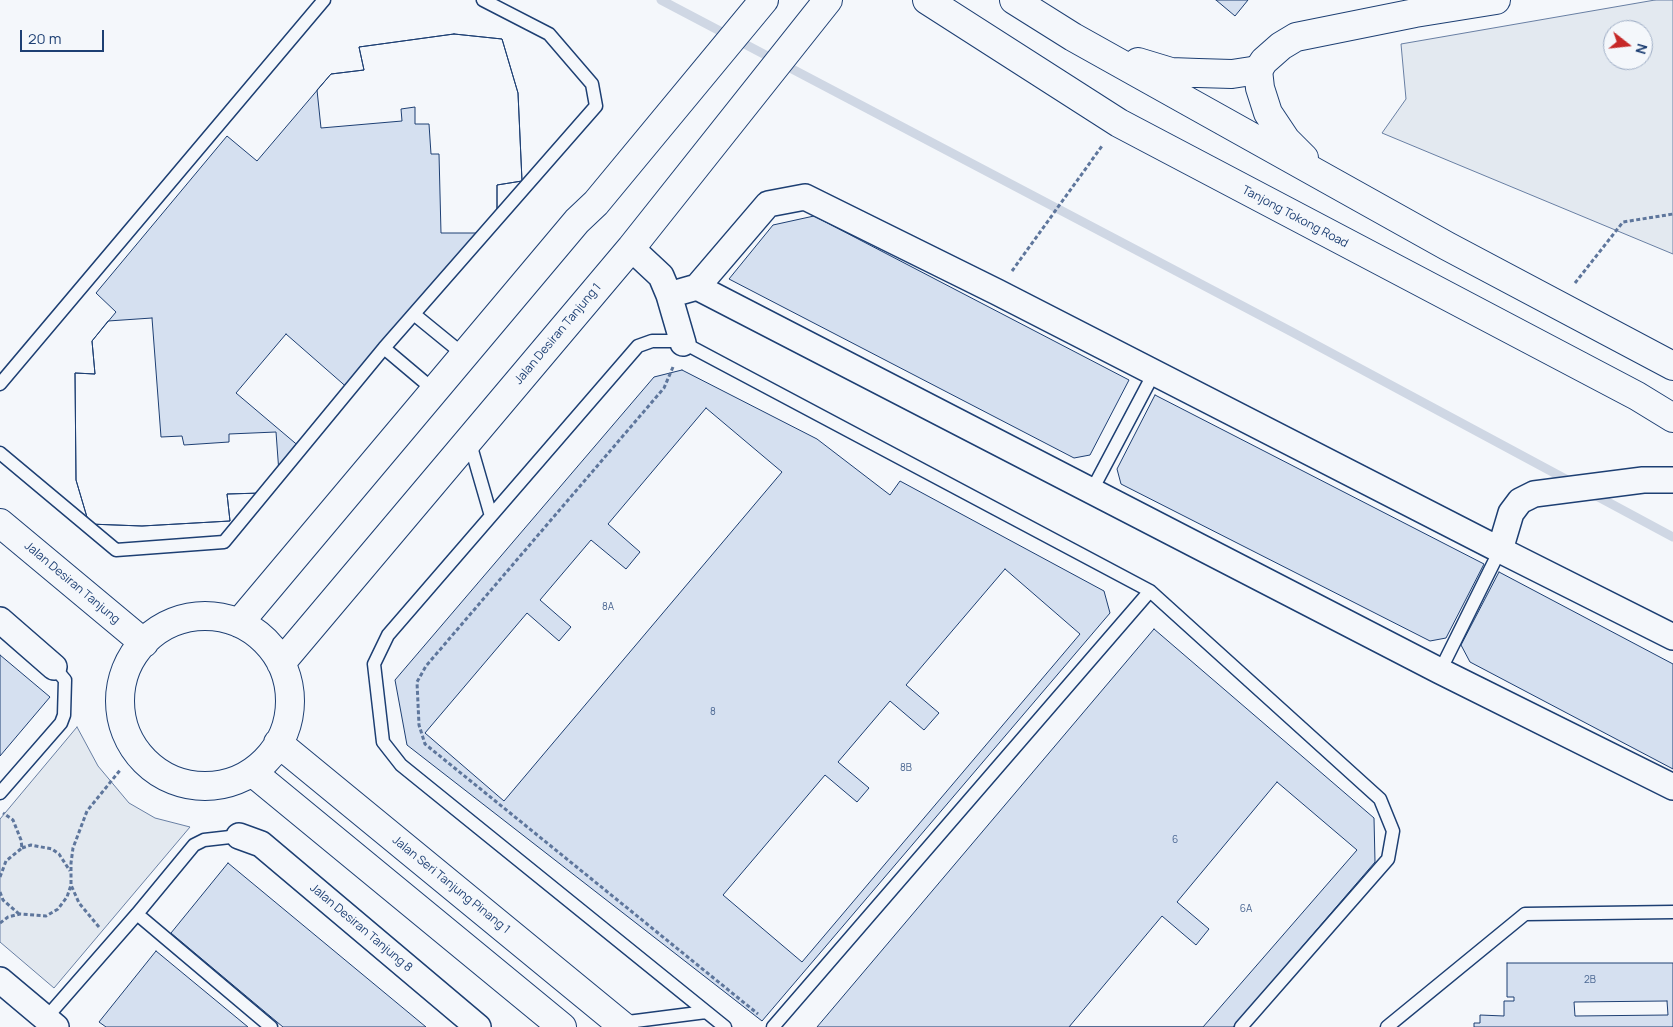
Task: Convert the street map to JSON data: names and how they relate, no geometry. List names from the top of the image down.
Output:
{
  "streets": {
    "street": [
      "Tanjong Tokong Road",
      "Jalan Desiran Tanjung 1",
      "Jalan Desiran Tanjung",
      "Jalan Seri Tanjung Pinang 1",
      "Jalan Desiran Tanjung 8"
    ]
  },
  "crossings": [
    ["Jalan Desiran Tanjung 1", "Jalan Desiran Tanjung"],
    ["Jalan Desiran Tanjung 1", "Jalan Seri Tanjung Pinang 1"],
    ["Jalan Desiran Tanjung", "Jalan Seri Tanjung Pinang 1"]
  ],
  "house_numbers": [
    "8A",
    "8",
    "8B",
    "6",
    "6A",
    "2B"
  ],
  "scale_bar": "20 m",
  "north": "right"
}
